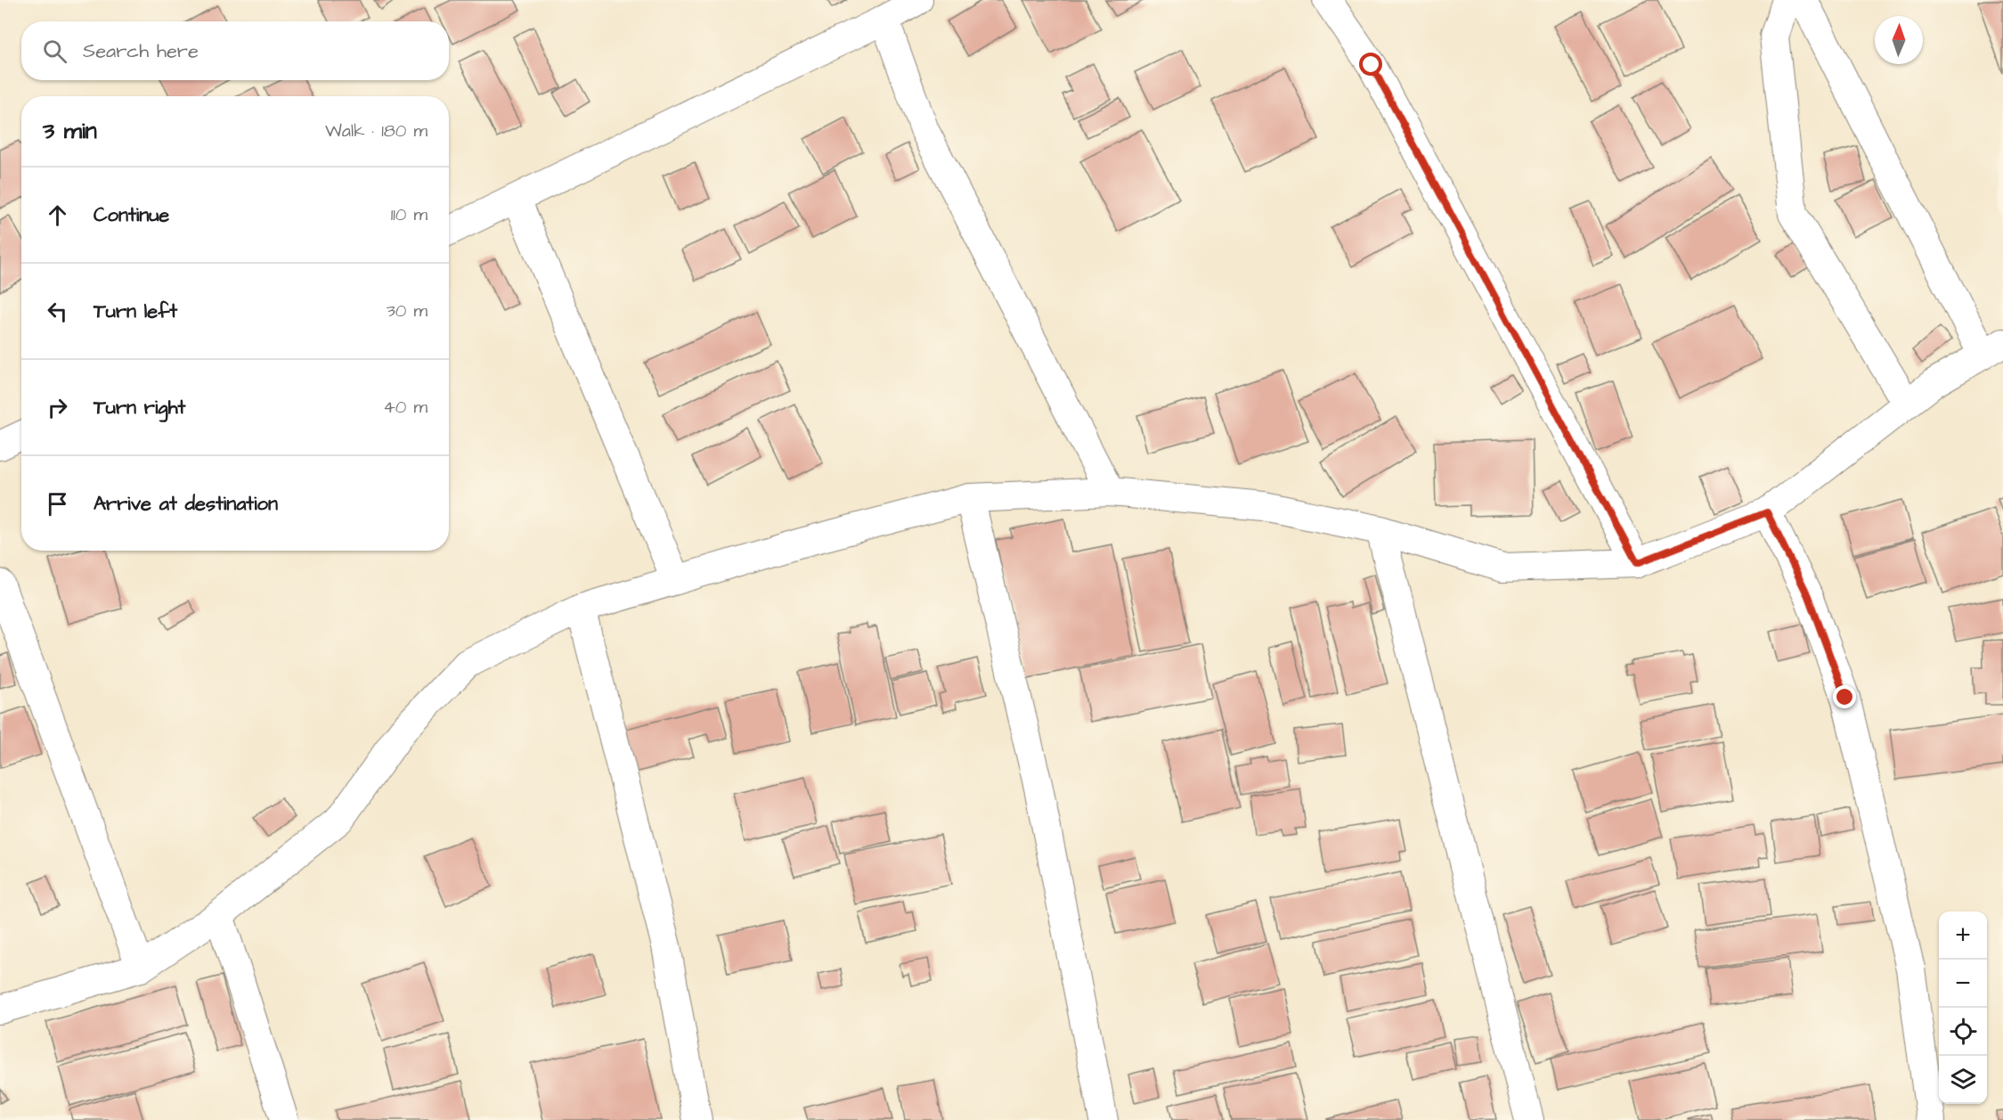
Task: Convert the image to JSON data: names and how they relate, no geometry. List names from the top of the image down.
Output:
{
  "north": "top",
  "page": {
    "search": "Search here",
    "heading": ["3 min", "Walk · 180 m"],
    "list": [
      ["Continue", "110 m"],
      ["Turn left", "30 m"],
      ["Turn right", "40 m"],
      "Arrive at destination"
    ],
    "map_buttons": ["+", "−"]
  }
}
